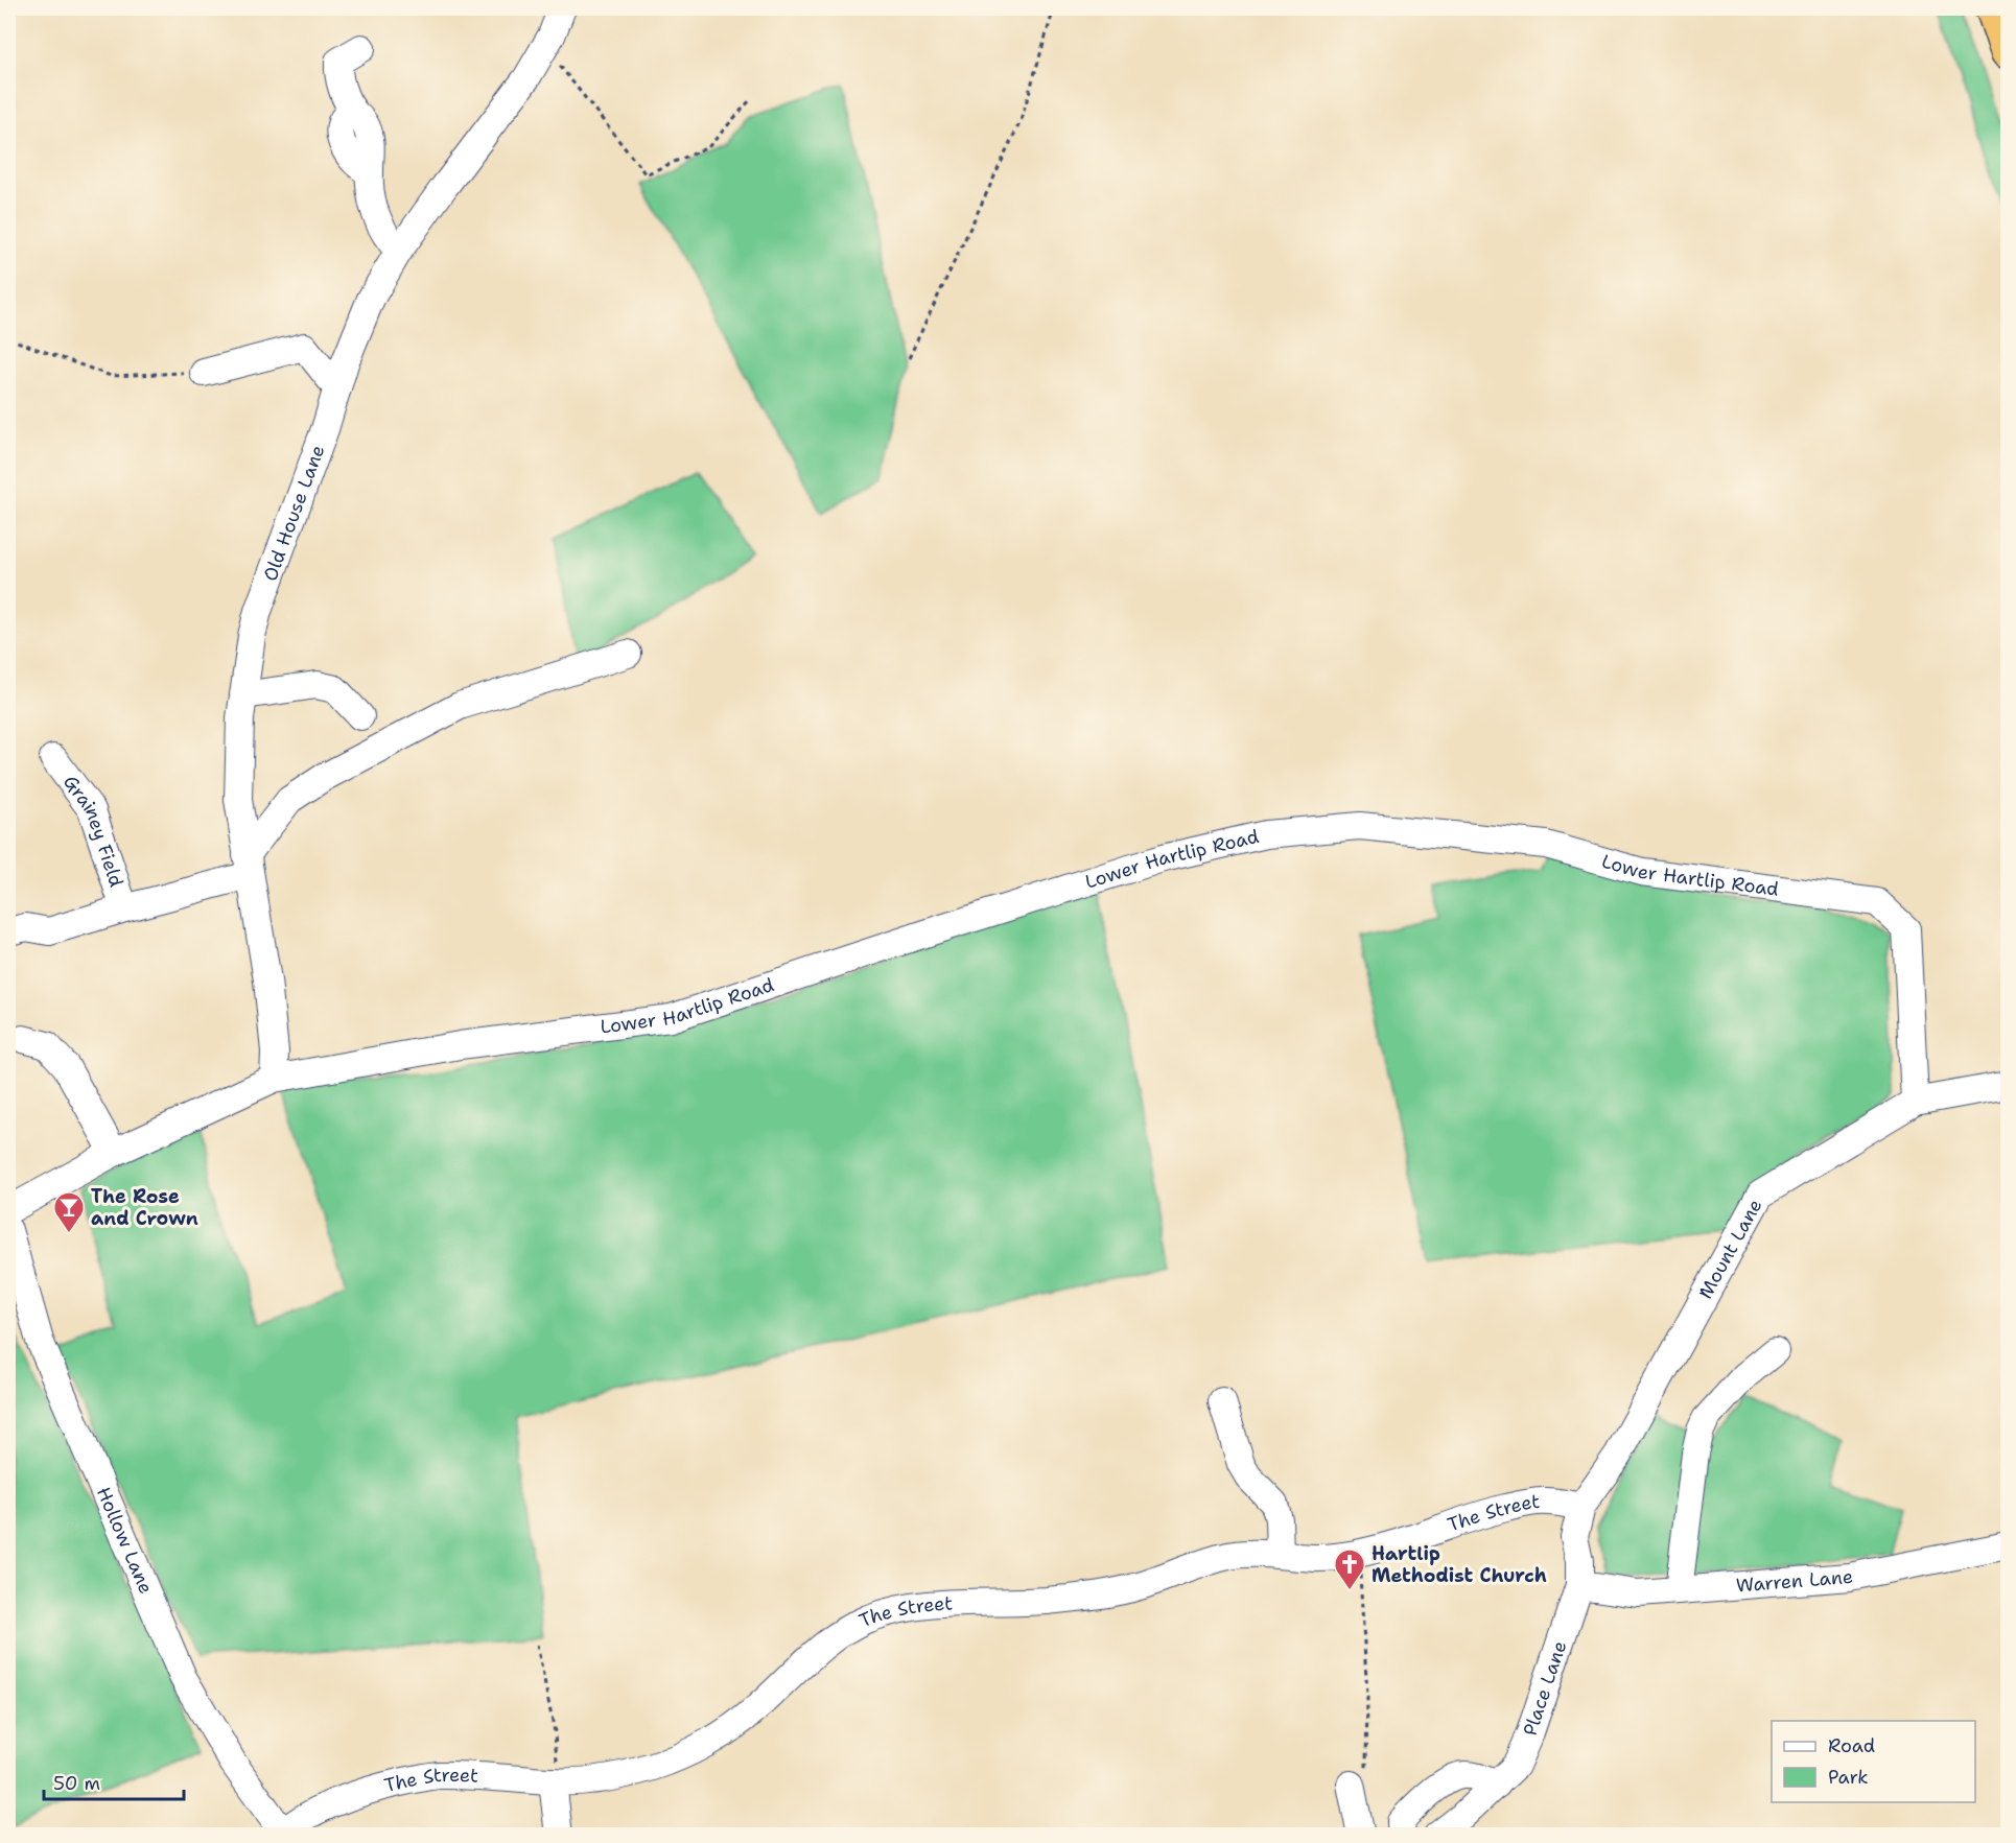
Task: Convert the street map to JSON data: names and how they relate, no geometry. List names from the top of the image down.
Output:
{
  "streets": {
    "street": [
      "Old House Lane",
      "Grainey Field",
      "Lower Hartlip Road",
      "Mount Lane",
      "The Street",
      "Hollow Lane",
      "Warren Lane",
      "Place Lane"
    ]
  },
  "crossings": [
    ["Old House Lane", "Grainey Field"],
    ["Old House Lane", "Lower Hartlip Road"],
    ["Lower Hartlip Road", "Mount Lane"],
    ["Mount Lane", "The Street"],
    ["Mount Lane", "Place Lane"],
    ["The Street", "Hollow Lane"],
    ["The Street", "Place Lane"],
    ["Warren Lane", "Place Lane"]
  ],
  "places": {
    "bar": ["The Rose and Crown"],
    "church": ["Hartlip Methodist Church"]
  },
  "legend": ["Road", "Park"],
  "scale_bar": "50 m"
}
